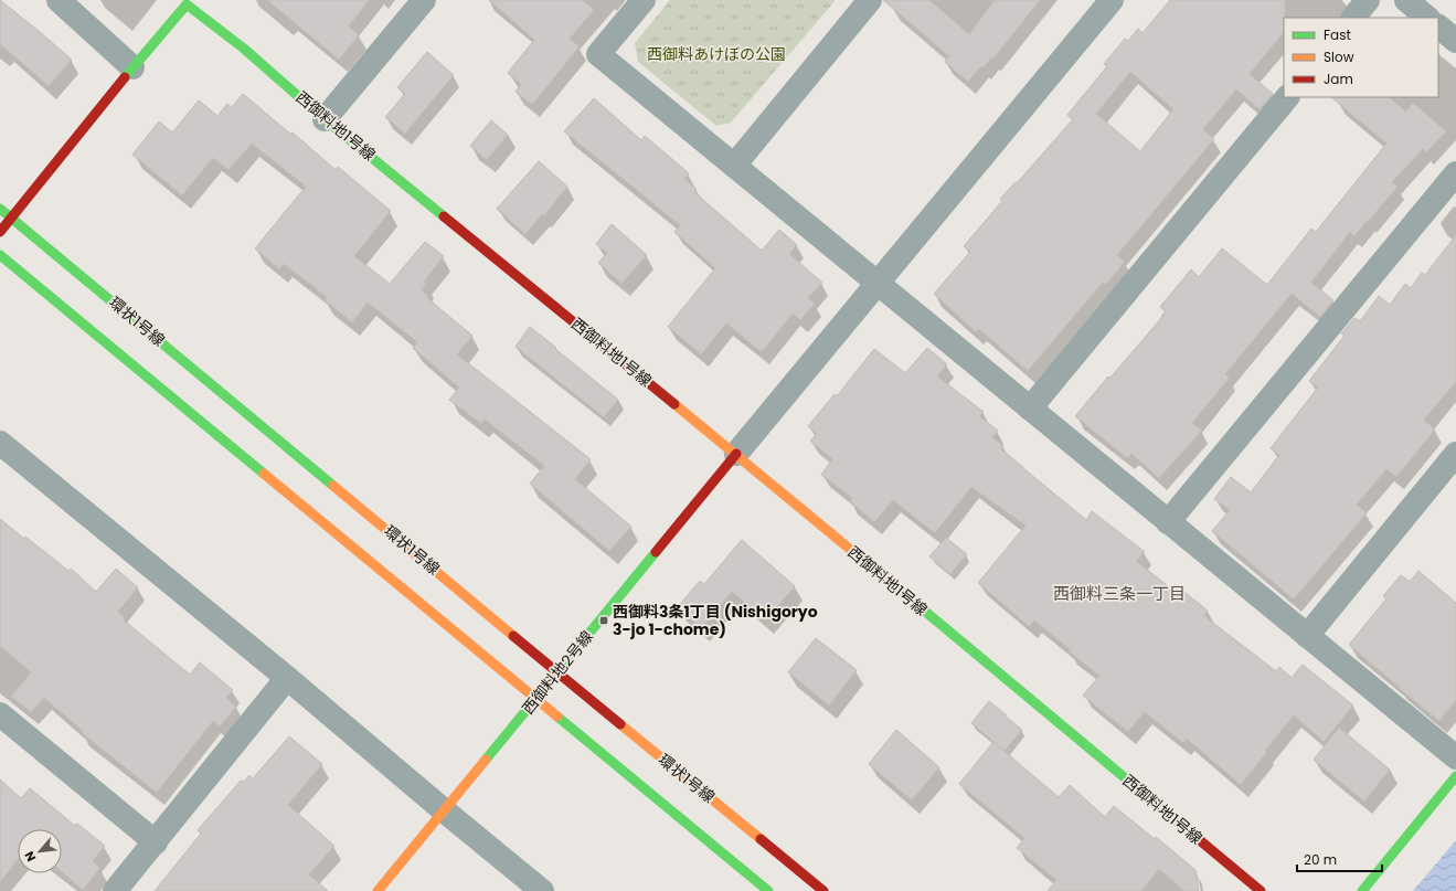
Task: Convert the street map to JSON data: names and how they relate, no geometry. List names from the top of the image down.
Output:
{
  "streets": {
    "street": ["西御料地1号線", "環状1号線", "西御料地2号線"]
  },
  "crossings": [
    ["西御料地1号線", "西御料地2号線"]
  ],
  "districts": ["西御料三条一丁目"],
  "parks": ["西御料あけぼの公園"],
  "places": {
    "transit": ["西御料3条1丁目 (Nishigoryo 3-jo 1-chome)"]
  },
  "legend": ["Fast", "Slow", "Jam"],
  "scale_bar": "20 m",
  "north": "bottom left"
}
